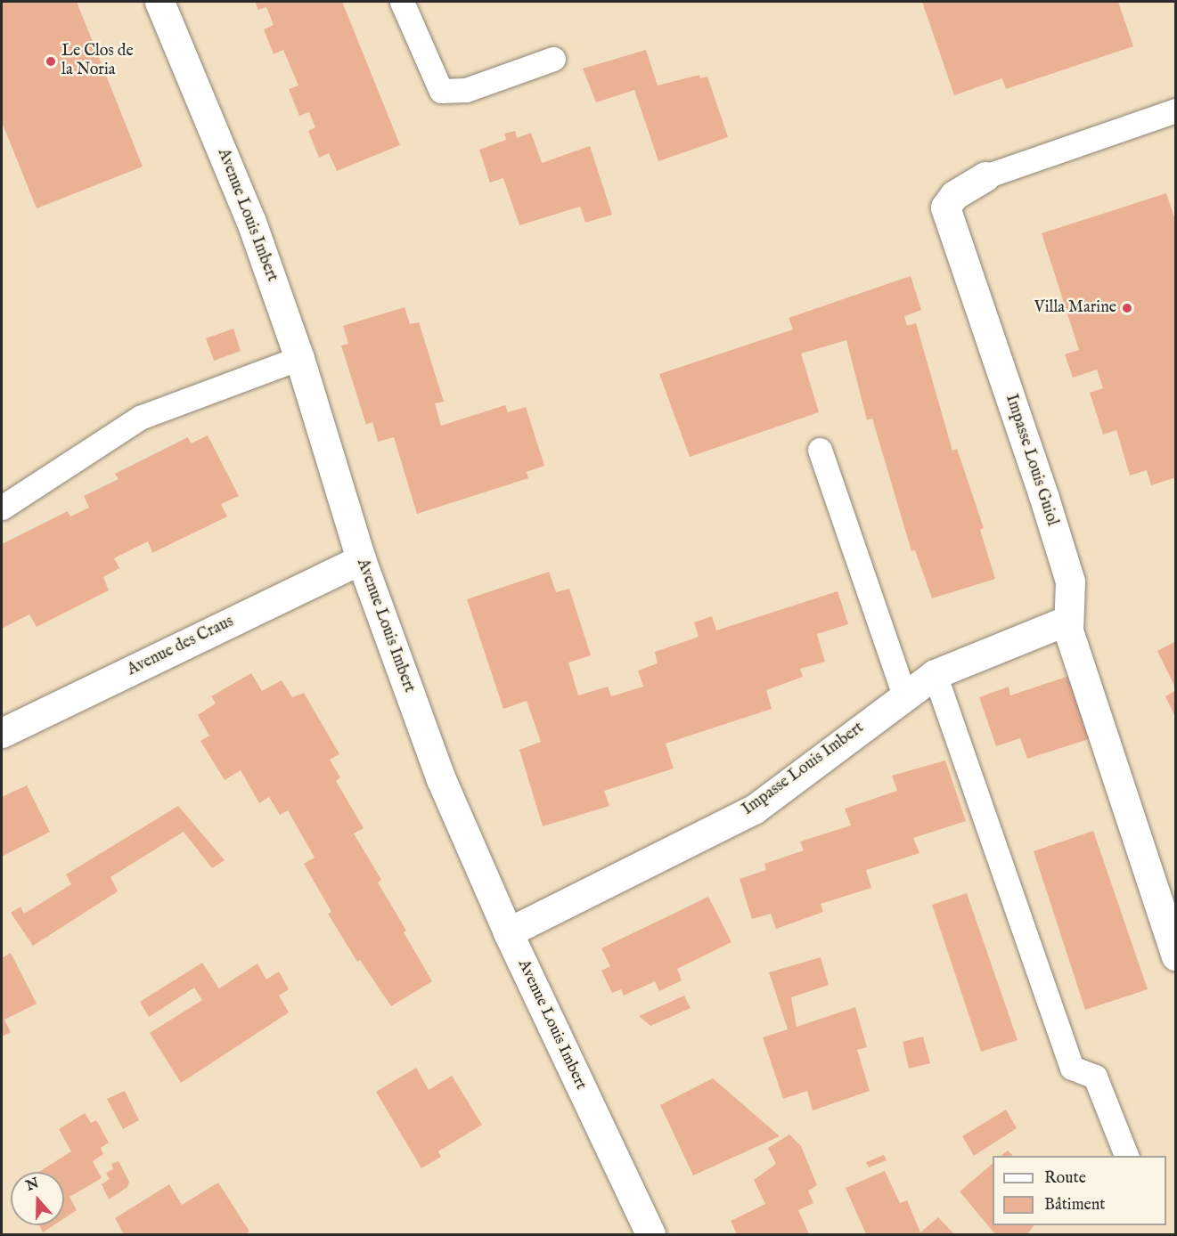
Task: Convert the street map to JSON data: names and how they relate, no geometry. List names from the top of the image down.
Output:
{
  "streets": {
    "street": [
      "Avenue Louis Imbert",
      "Impasse Louis Guiol",
      "Avenue des Craus",
      "Impasse Louis Imbert"
    ]
  },
  "crossings": [
    ["Avenue Louis Imbert", "Avenue des Craus"],
    ["Avenue Louis Imbert", "Impasse Louis Imbert"],
    ["Impasse Louis Guiol", "Impasse Louis Imbert"]
  ],
  "places": ["Le Clos de la Noria", "Villa Marine"],
  "legend": ["Route", "Bâtiment"],
  "north": "top"
}
